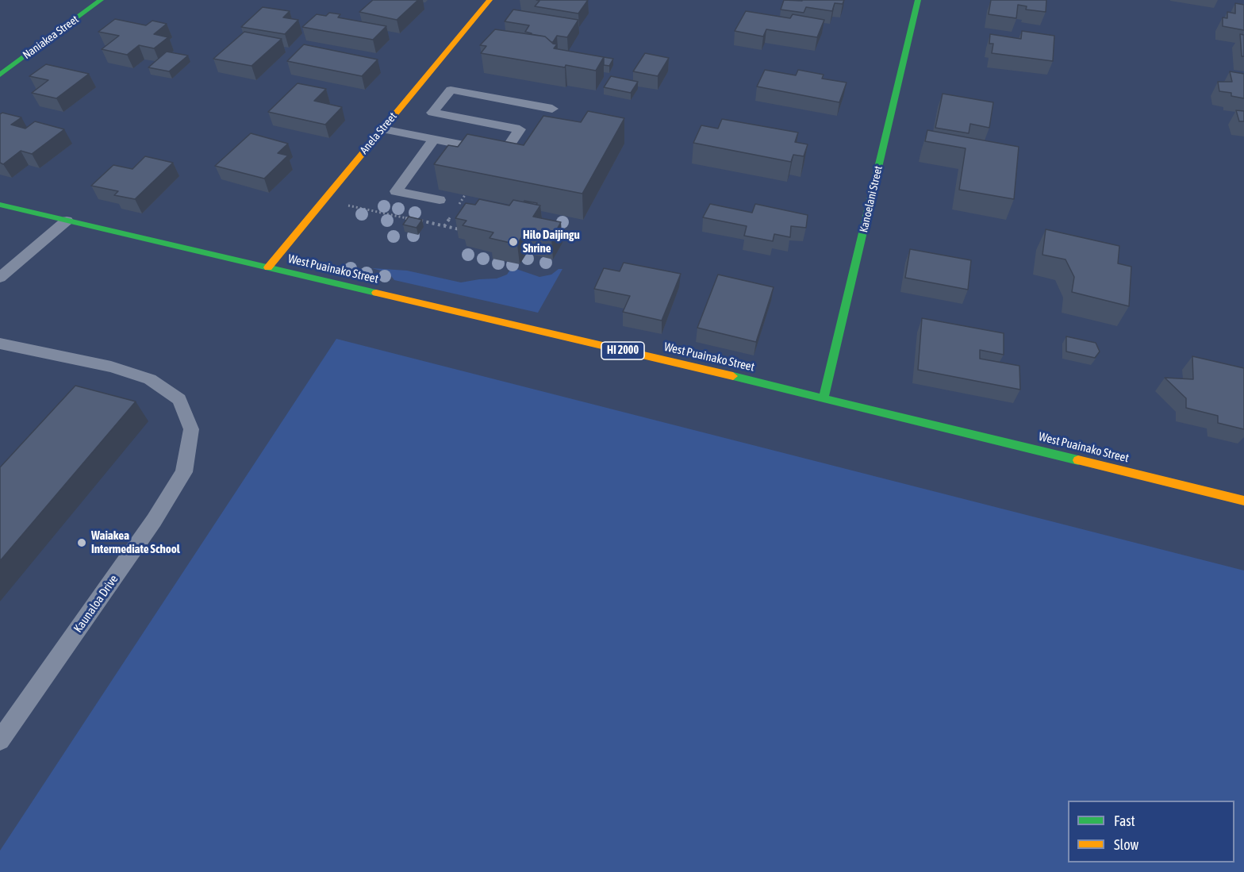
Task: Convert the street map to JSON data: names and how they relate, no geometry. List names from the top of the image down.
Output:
{
  "streets": {
    "main road": [
      "Naniakea Street",
      "Anela Street",
      "Kanoelani Street",
      "West Puainako Street",
      "HI 2000"
    ],
    "lane": ["Kaunaloa Drive"]
  },
  "crossings": [
    ["Anela Street", "West Puainako Street"],
    ["Kanoelani Street", "West Puainako Street"]
  ],
  "places": ["Hilo Daijingu Shrine", "Waiakea Intermediate School"],
  "legend": ["Fast", "Slow"]
}
